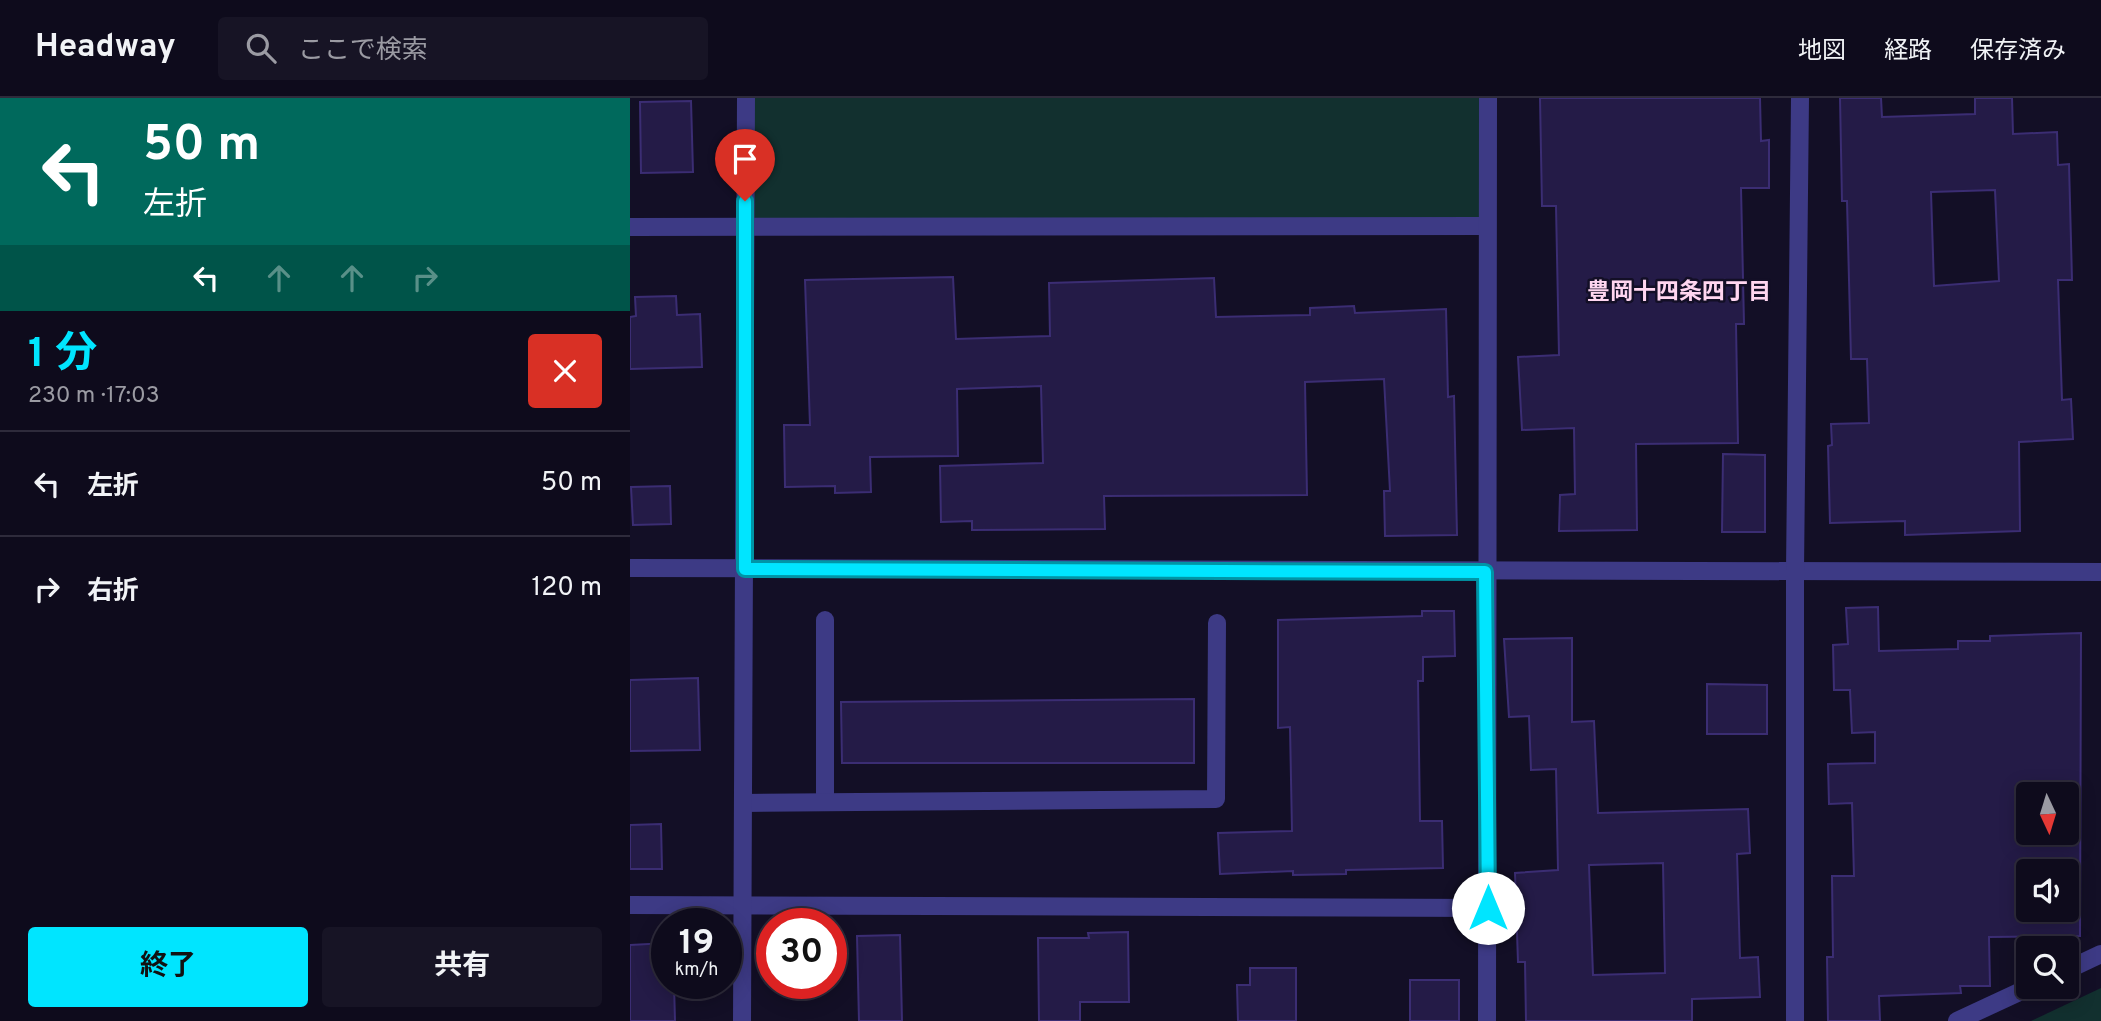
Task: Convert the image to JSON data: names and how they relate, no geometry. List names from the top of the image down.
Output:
{
  "districts": ["豊岡十四条四丁目"],
  "north": "bottom",
  "page": {
    "header": "Headway",
    "search": "ここで検索",
    "nav": ["地図", "経路", "保存済み"],
    "turn": ["50 m", "左折"],
    "heading": ["1 分", "230 m · 17:03"],
    "list": [
      {
        "name": "左折",
        "value": "50 m"
      },
      {
        "name": "右折",
        "value": "120 m"
      }
    ],
    "speed": "19 km/h",
    "limit": "30",
    "buttons": ["終了", "共有"]
  }
}
